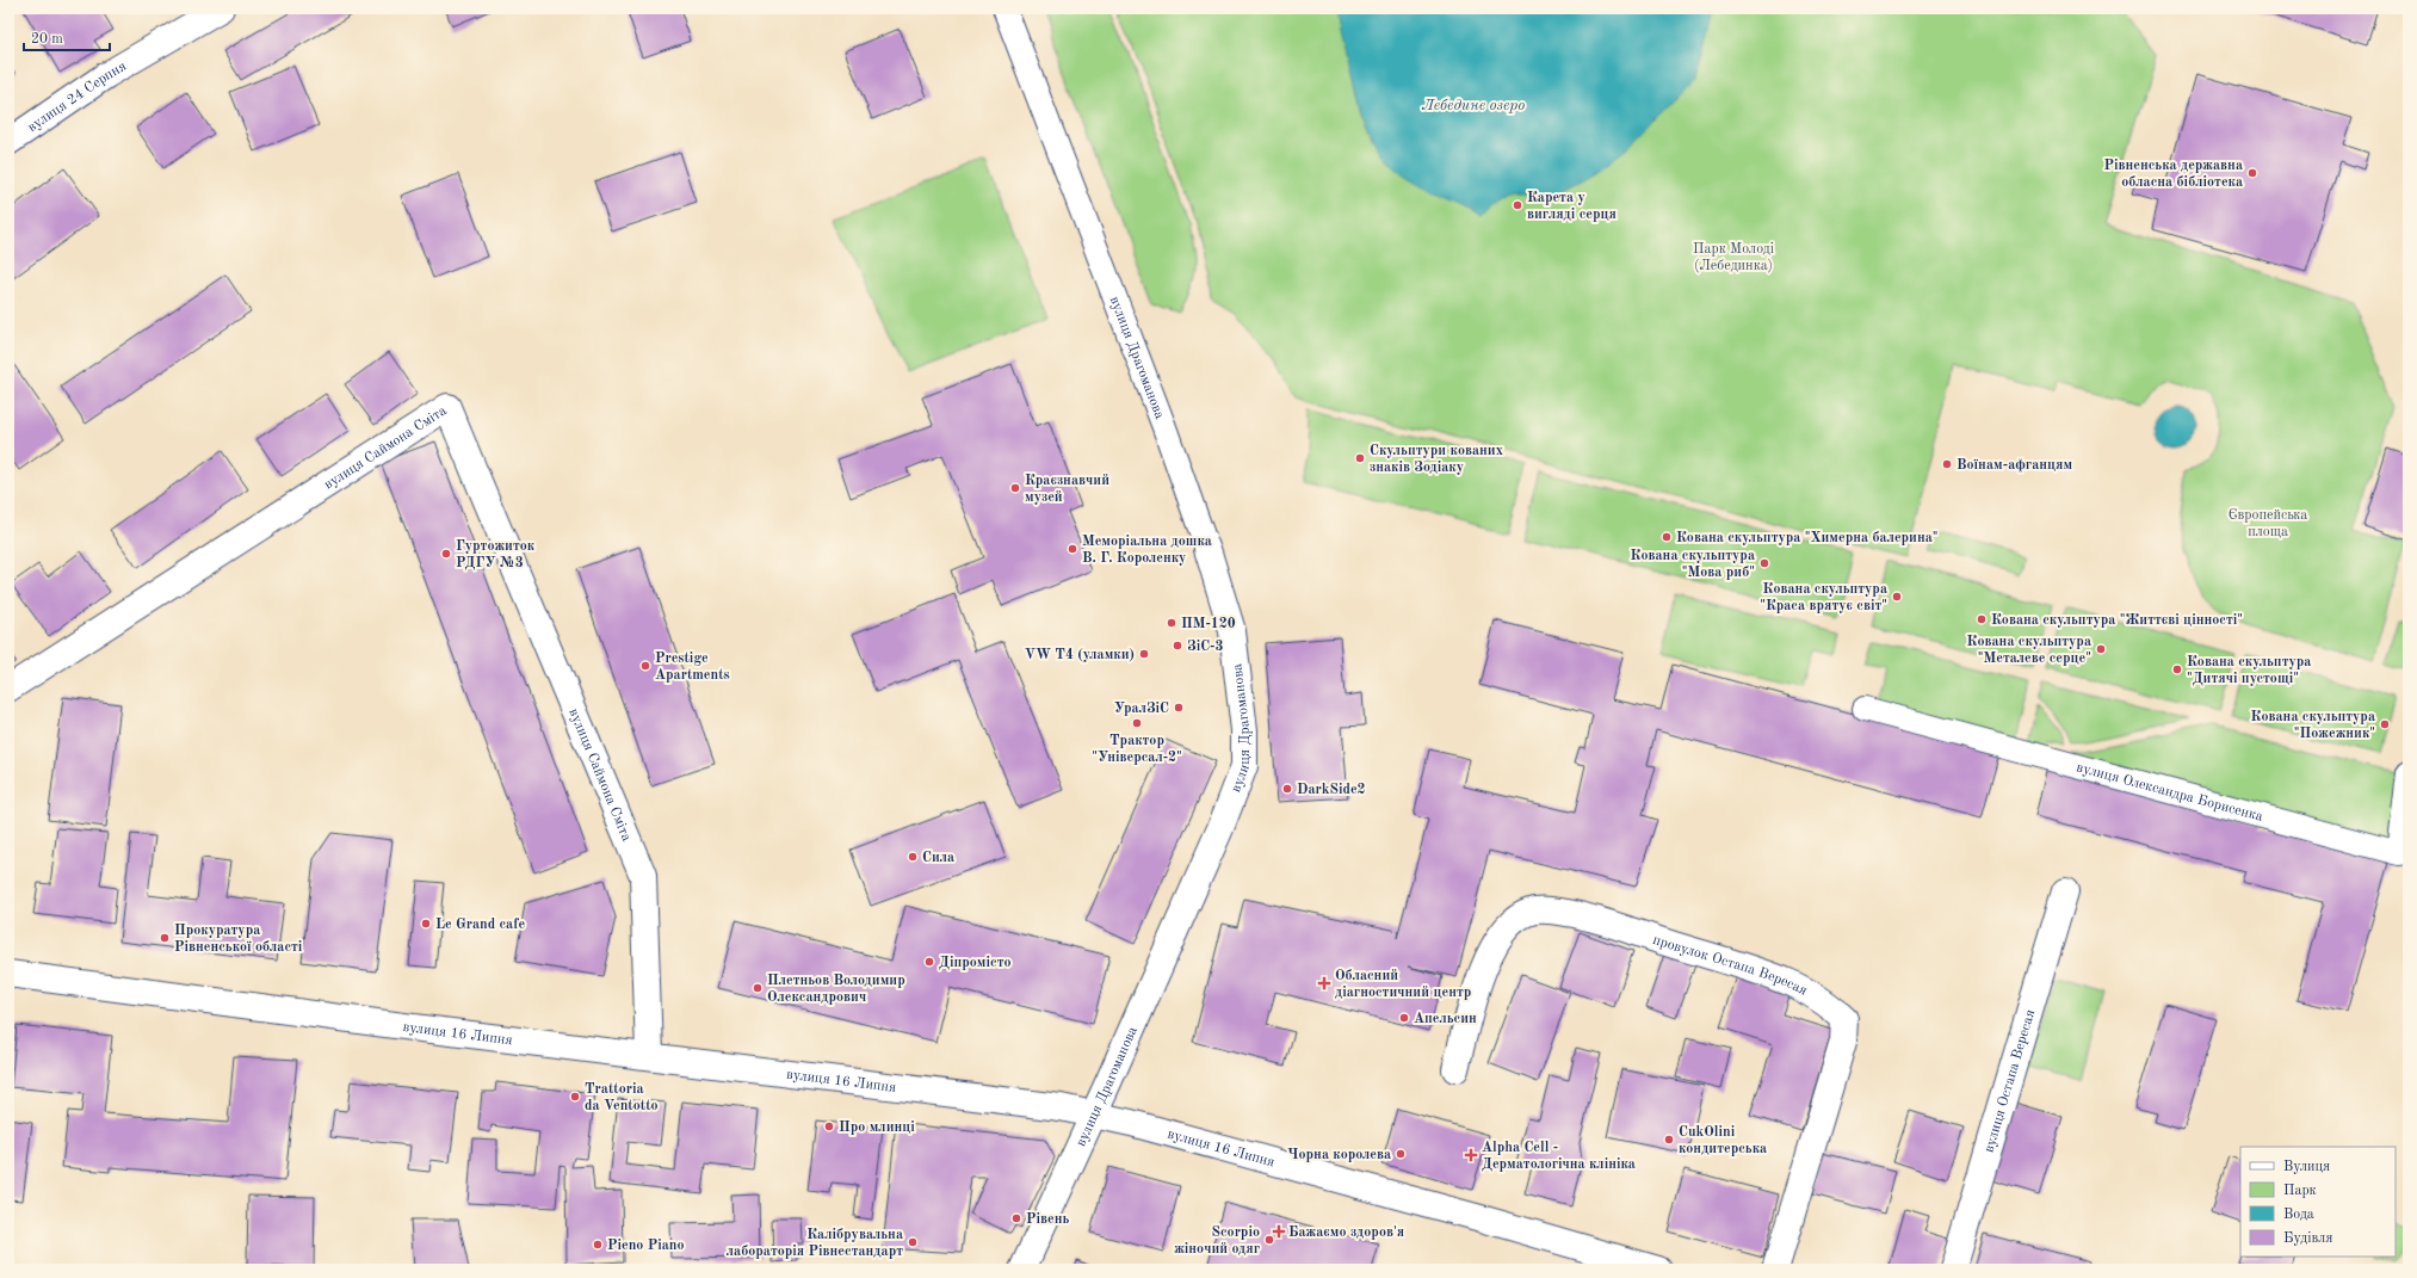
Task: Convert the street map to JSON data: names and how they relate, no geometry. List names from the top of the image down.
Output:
{
  "streets": {
    "street": [
      "вулиця 24 Серпня",
      "вулиця Драгоманова",
      "вулиця Саймона Сміта",
      "вулиця Олександра Борисенка",
      "провулок Остапа Вересая",
      "вулиця 16 Липня",
      "вулиця Остапа Вересая"
    ]
  },
  "crossings": [
    ["вулиця Драгоманова", "вулиця 16 Липня"],
    ["вулиця Саймона Сміта", "вулиця 16 Липня"]
  ],
  "water": ["Лебедине озеро"],
  "parks": ["Парк Молоді (Лебединка)", "Європейська площа"],
  "places": {
    "other": [
      "Рівненська державна обласна бібліотека",
      "Карета у вигляді серця",
      "Скульптури кованих знаків Зодіаку",
      "Воїнам-афганцям",
      "Краєзнавчий музей",
      "Кована скульптура \"Химерна балерина\"",
      "Меморіальна дошка В. Г. Короленку",
      "Гуртожиток РДГУ №3",
      "Кована скульптура \"Мова риб\"",
      "Кована скульптура \"Краса врятує світ\"",
      "Кована скульптура \"Життєві цінності\"",
      "ПМ-120",
      "ЗіС-3",
      "Кована скульптура \"Металеве серце\"",
      "VW T4 (уламки)",
      "Prestige Apartments",
      "Кована скульптура \"Дитячі пустощі\"",
      "УралЗіС",
      "Трактор \"Універсал-2\"",
      "Кована скульптура \"Пожежник\"",
      "DarkSide2",
      "Сила",
      "Le Grand cafe",
      "Прокуратура Рівненської області",
      "Діпромісто",
      "Плетньов Володимир Олександрович",
      "Апельсин",
      "Trattoria da Ventotto",
      "Про млинці",
      "CukOlini кондитерська",
      "Чорна королева",
      "Рівень",
      "Scorpio жіночий одяг",
      "Калібрувальна лабораторія Рівнестандарт",
      "Pieno Piano"
    ],
    "health": ["Обласний діагностичний центр", "Alpha Cell - Дерматологічна клініка", "Бажаємо здоров'я"]
  },
  "legend": [
    "Вулиця",
    "Парк",
    "Вода",
    "Будівля"
  ],
  "scale_bar": "20 m"
}
